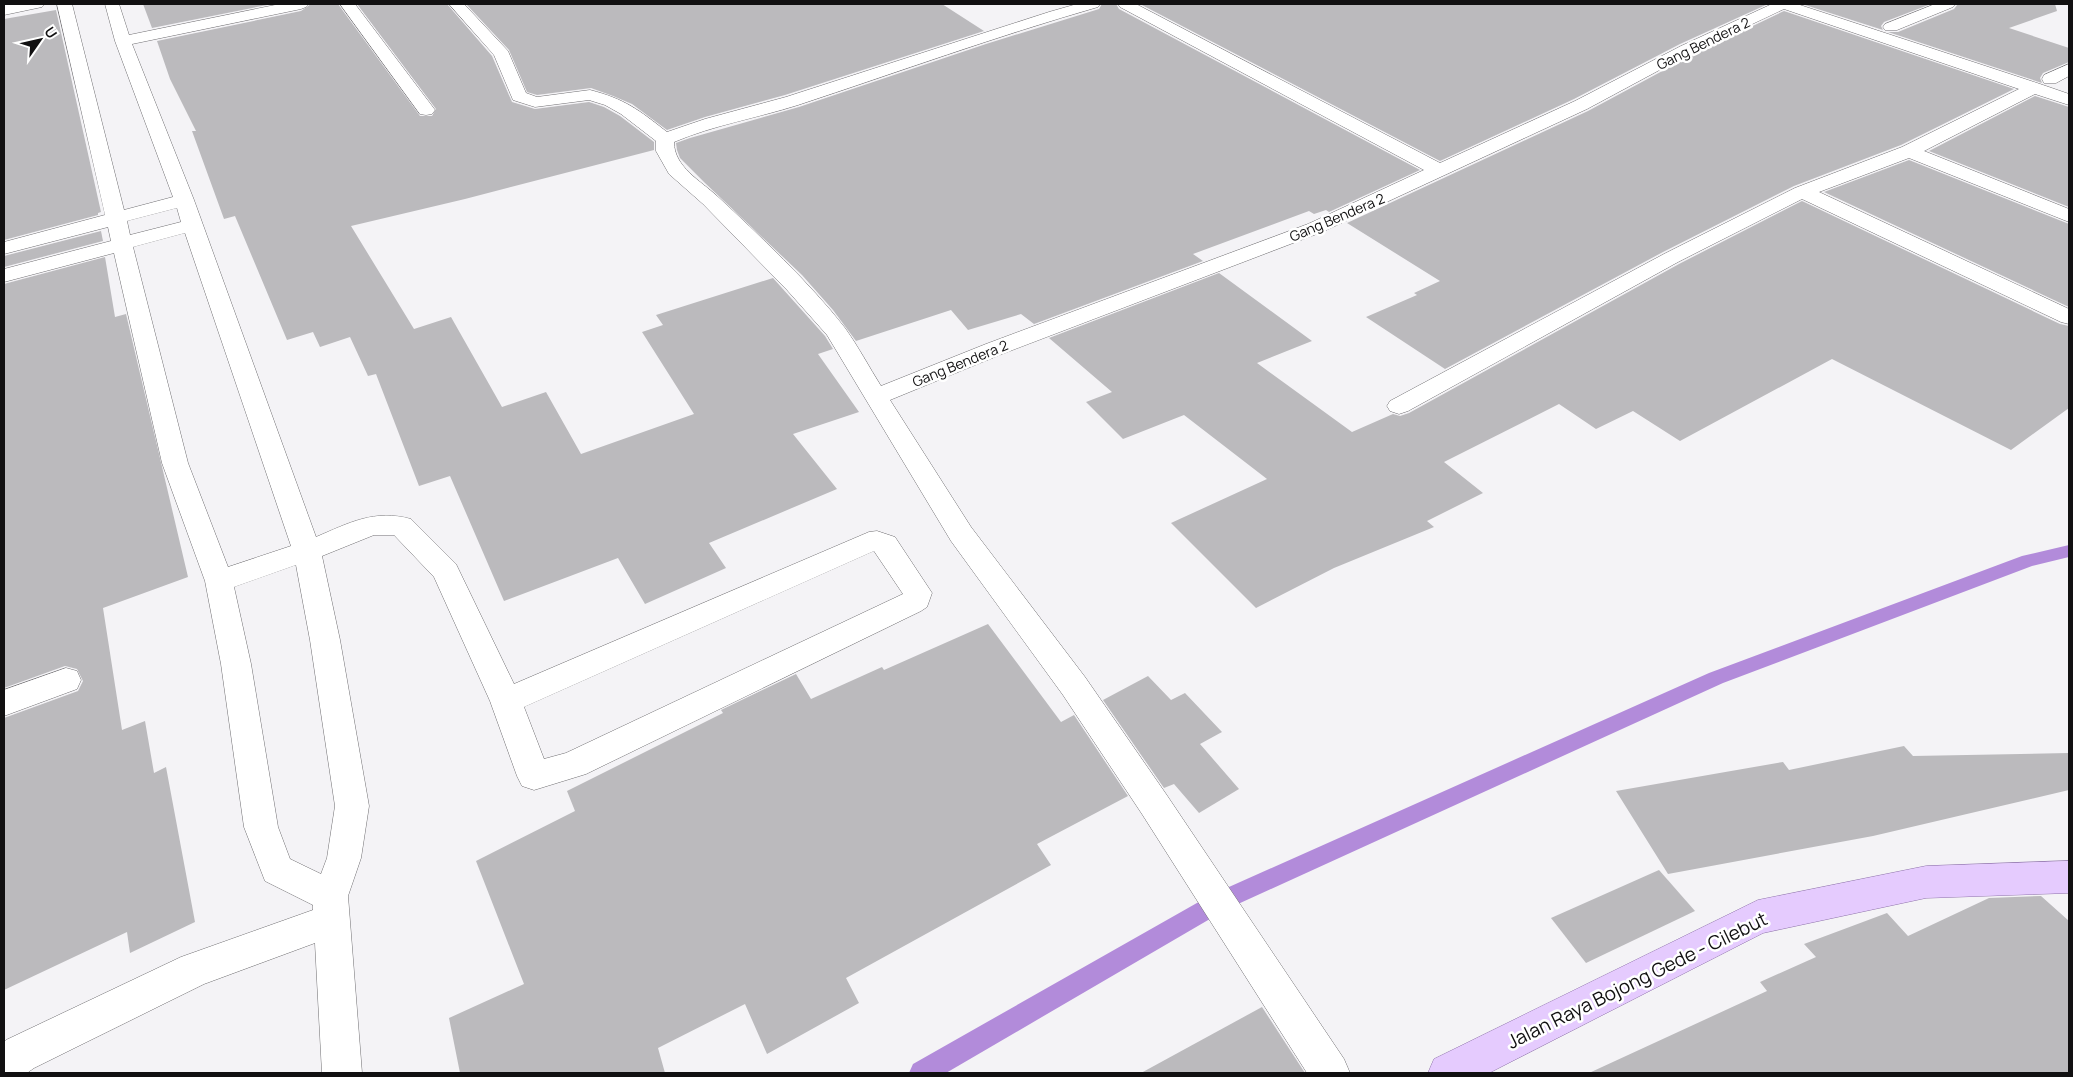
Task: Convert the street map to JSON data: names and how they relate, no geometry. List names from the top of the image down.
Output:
{
  "streets": {
    "main road": ["Jalan Raya Bojong Gede - Cilebut"],
    "street": ["Gang Bendera 2"]
  },
  "north": "top right"
}
